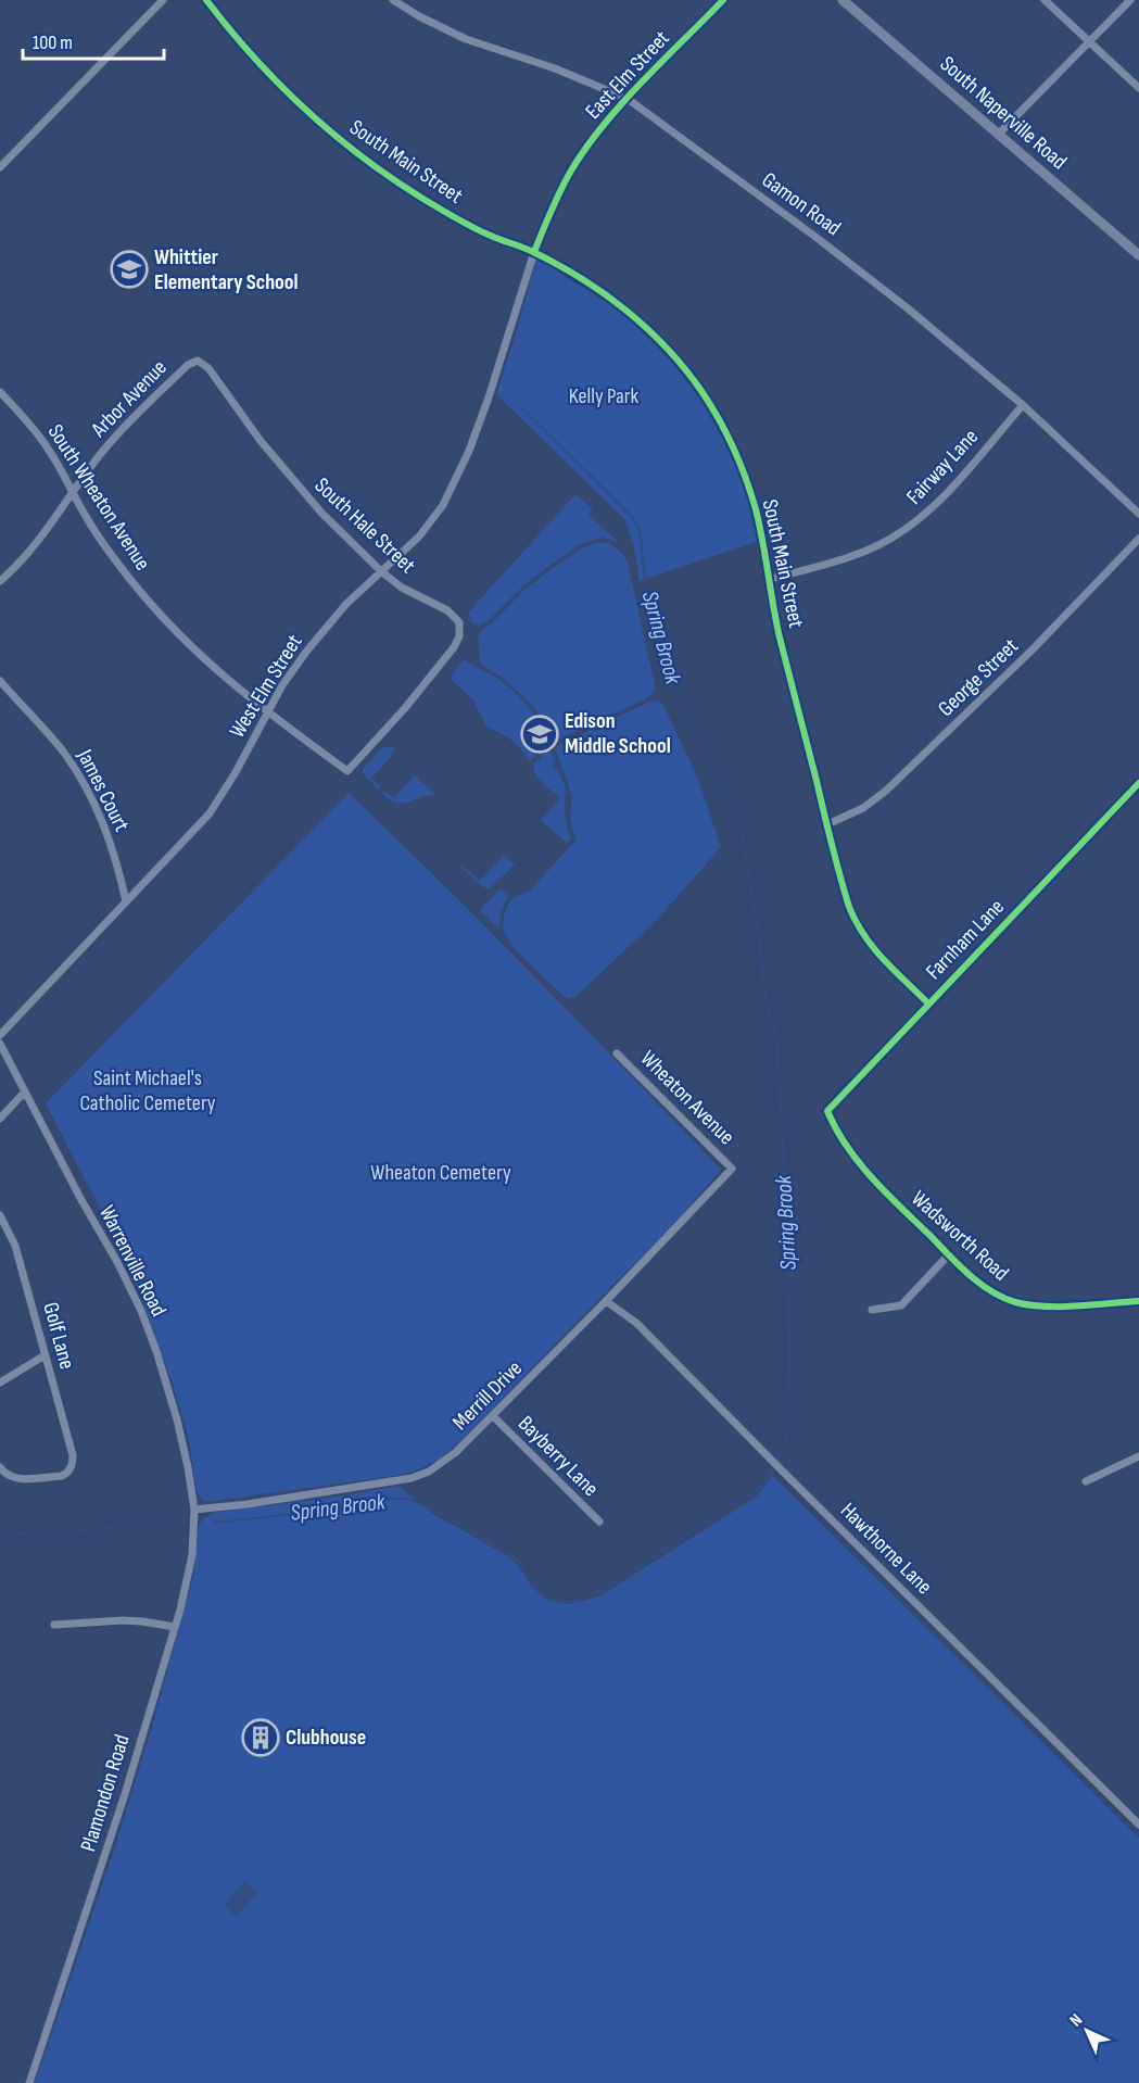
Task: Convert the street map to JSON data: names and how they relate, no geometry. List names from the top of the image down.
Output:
{
  "streets": {
    "main road": ["South Naperville Road"],
    "street": [
      "East Elm Street",
      "South Main Street",
      "Gamon Road",
      "Arbor Avenue",
      "Fairway Lane",
      "South Wheaton Avenue",
      "South Hale Street",
      "George Street",
      "West Elm Street",
      "James Court",
      "Farnham Lane",
      "Wheaton Avenue",
      "Wadsworth Road",
      "Warrenville Road",
      "Golf Lane",
      "Merrill Drive",
      "Bayberry Lane",
      "Hawthorne Lane",
      "Plamondon Road"
    ]
  },
  "crossings": [
    ["East Elm Street", "South Main Street"],
    ["East Elm Street", "Gamon Road"],
    ["East Elm Street", "West Elm Street"],
    ["South Main Street", "Fairway Lane"],
    ["South Main Street", "George Street"],
    ["South Main Street", "West Elm Street"],
    ["South Main Street", "Farnham Lane"],
    ["Gamon Road", "Fairway Lane"],
    ["Arbor Avenue", "South Wheaton Avenue"],
    ["Arbor Avenue", "South Hale Street"],
    ["South Wheaton Avenue", "South Hale Street"],
    ["South Wheaton Avenue", "West Elm Street"],
    ["South Hale Street", "West Elm Street"],
    ["West Elm Street", "James Court"],
    ["Farnham Lane", "Wadsworth Road"],
    ["Wheaton Avenue", "Merrill Drive"],
    ["Warrenville Road", "Merrill Drive"],
    ["Warrenville Road", "Plamondon Road"],
    ["Merrill Drive", "Bayberry Lane"],
    ["Merrill Drive", "Hawthorne Lane"],
    ["Merrill Drive", "Plamondon Road"]
  ],
  "water": ["Spring Brook"],
  "parks": ["Kelly Park", "Saint Michael's Catholic Cemetery", "Wheaton Cemetery"],
  "places": {
    "school or university": ["Whittier Elementary School", "Edison Middle School"],
    "building": ["Clubhouse"]
  },
  "scale_bar": "100 m",
  "north": "top left"
}
